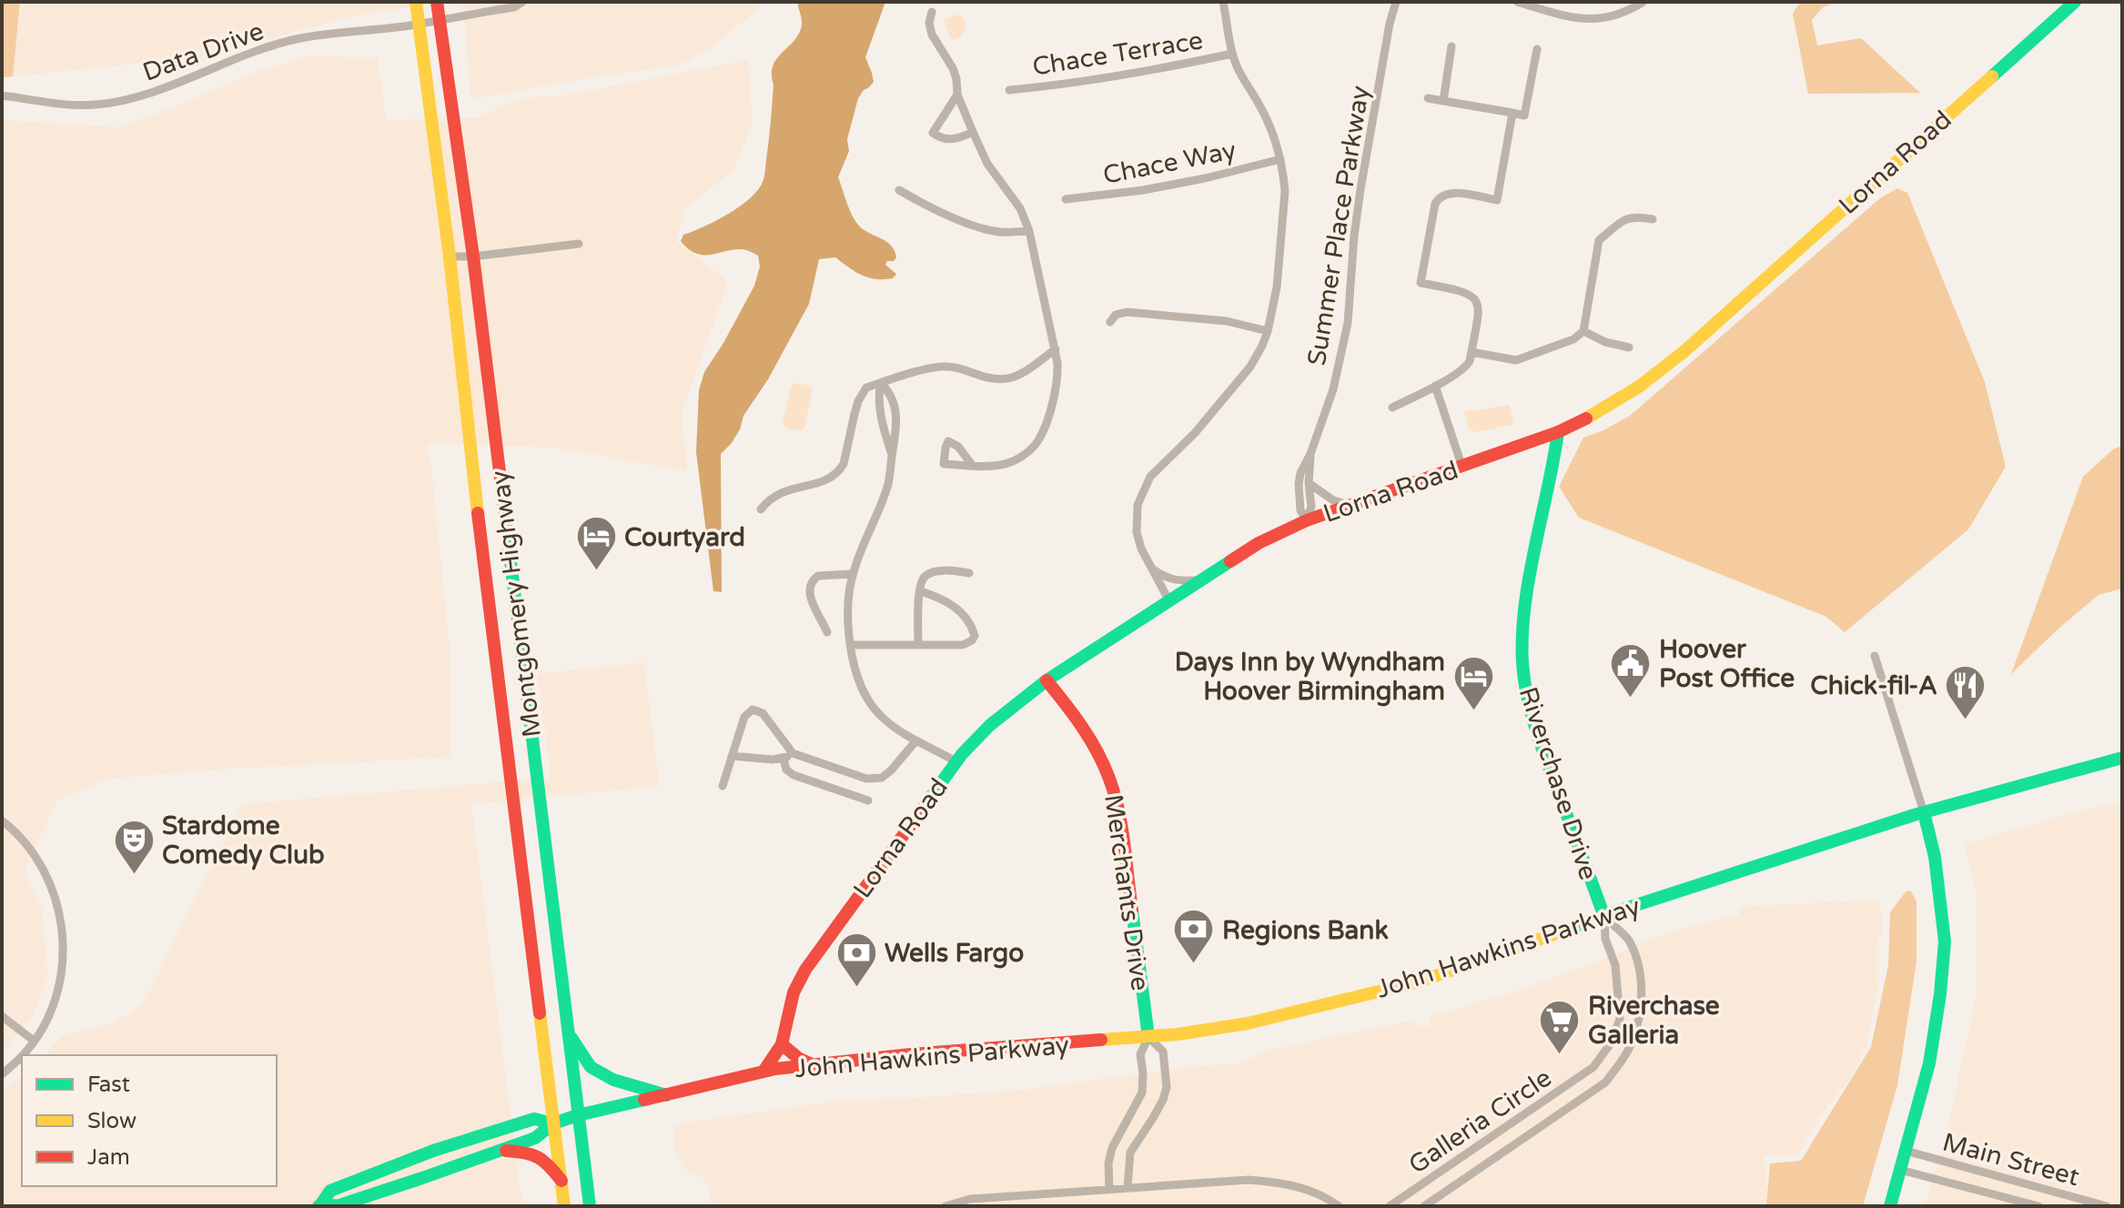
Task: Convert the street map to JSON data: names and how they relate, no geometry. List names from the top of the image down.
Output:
{
  "streets": {
    "main road": [
      "Lorna Road",
      "Montgomery Highway",
      "Riverchase Drive",
      "Merchants Drive",
      "John Hawkins Parkway"
    ],
    "street": [
      "Data Drive",
      "Chace Terrace",
      "Chace Way",
      "Summer Place Parkway",
      "Galleria Circle",
      "Main Street"
    ]
  },
  "crossings": [
    ["Data Drive", "Montgomery Highway"],
    ["Lorna Road", "Summer Place Parkway"],
    ["Lorna Road", "Riverchase Drive"],
    ["Lorna Road", "Merchants Drive"],
    ["Lorna Road", "John Hawkins Parkway"],
    ["Montgomery Highway", "John Hawkins Parkway"],
    ["Riverchase Drive", "John Hawkins Parkway"],
    ["Riverchase Drive", "Galleria Circle"],
    ["Merchants Drive", "John Hawkins Parkway"],
    ["John Hawkins Parkway", "Galleria Circle"]
  ],
  "places": {
    "hotel": ["Courtyard", "Days Inn by Wyndham Hoover Birmingham"],
    "public building": ["Hoover Post Office"],
    "restaurant": ["Chick-fil-A"],
    "theatre": ["Stardome Comedy Club"],
    "bank": ["Regions Bank", "Wells Fargo"],
    "supermarket": ["Riverchase Galleria"]
  },
  "legend": ["Fast", "Slow", "Jam"]
}
